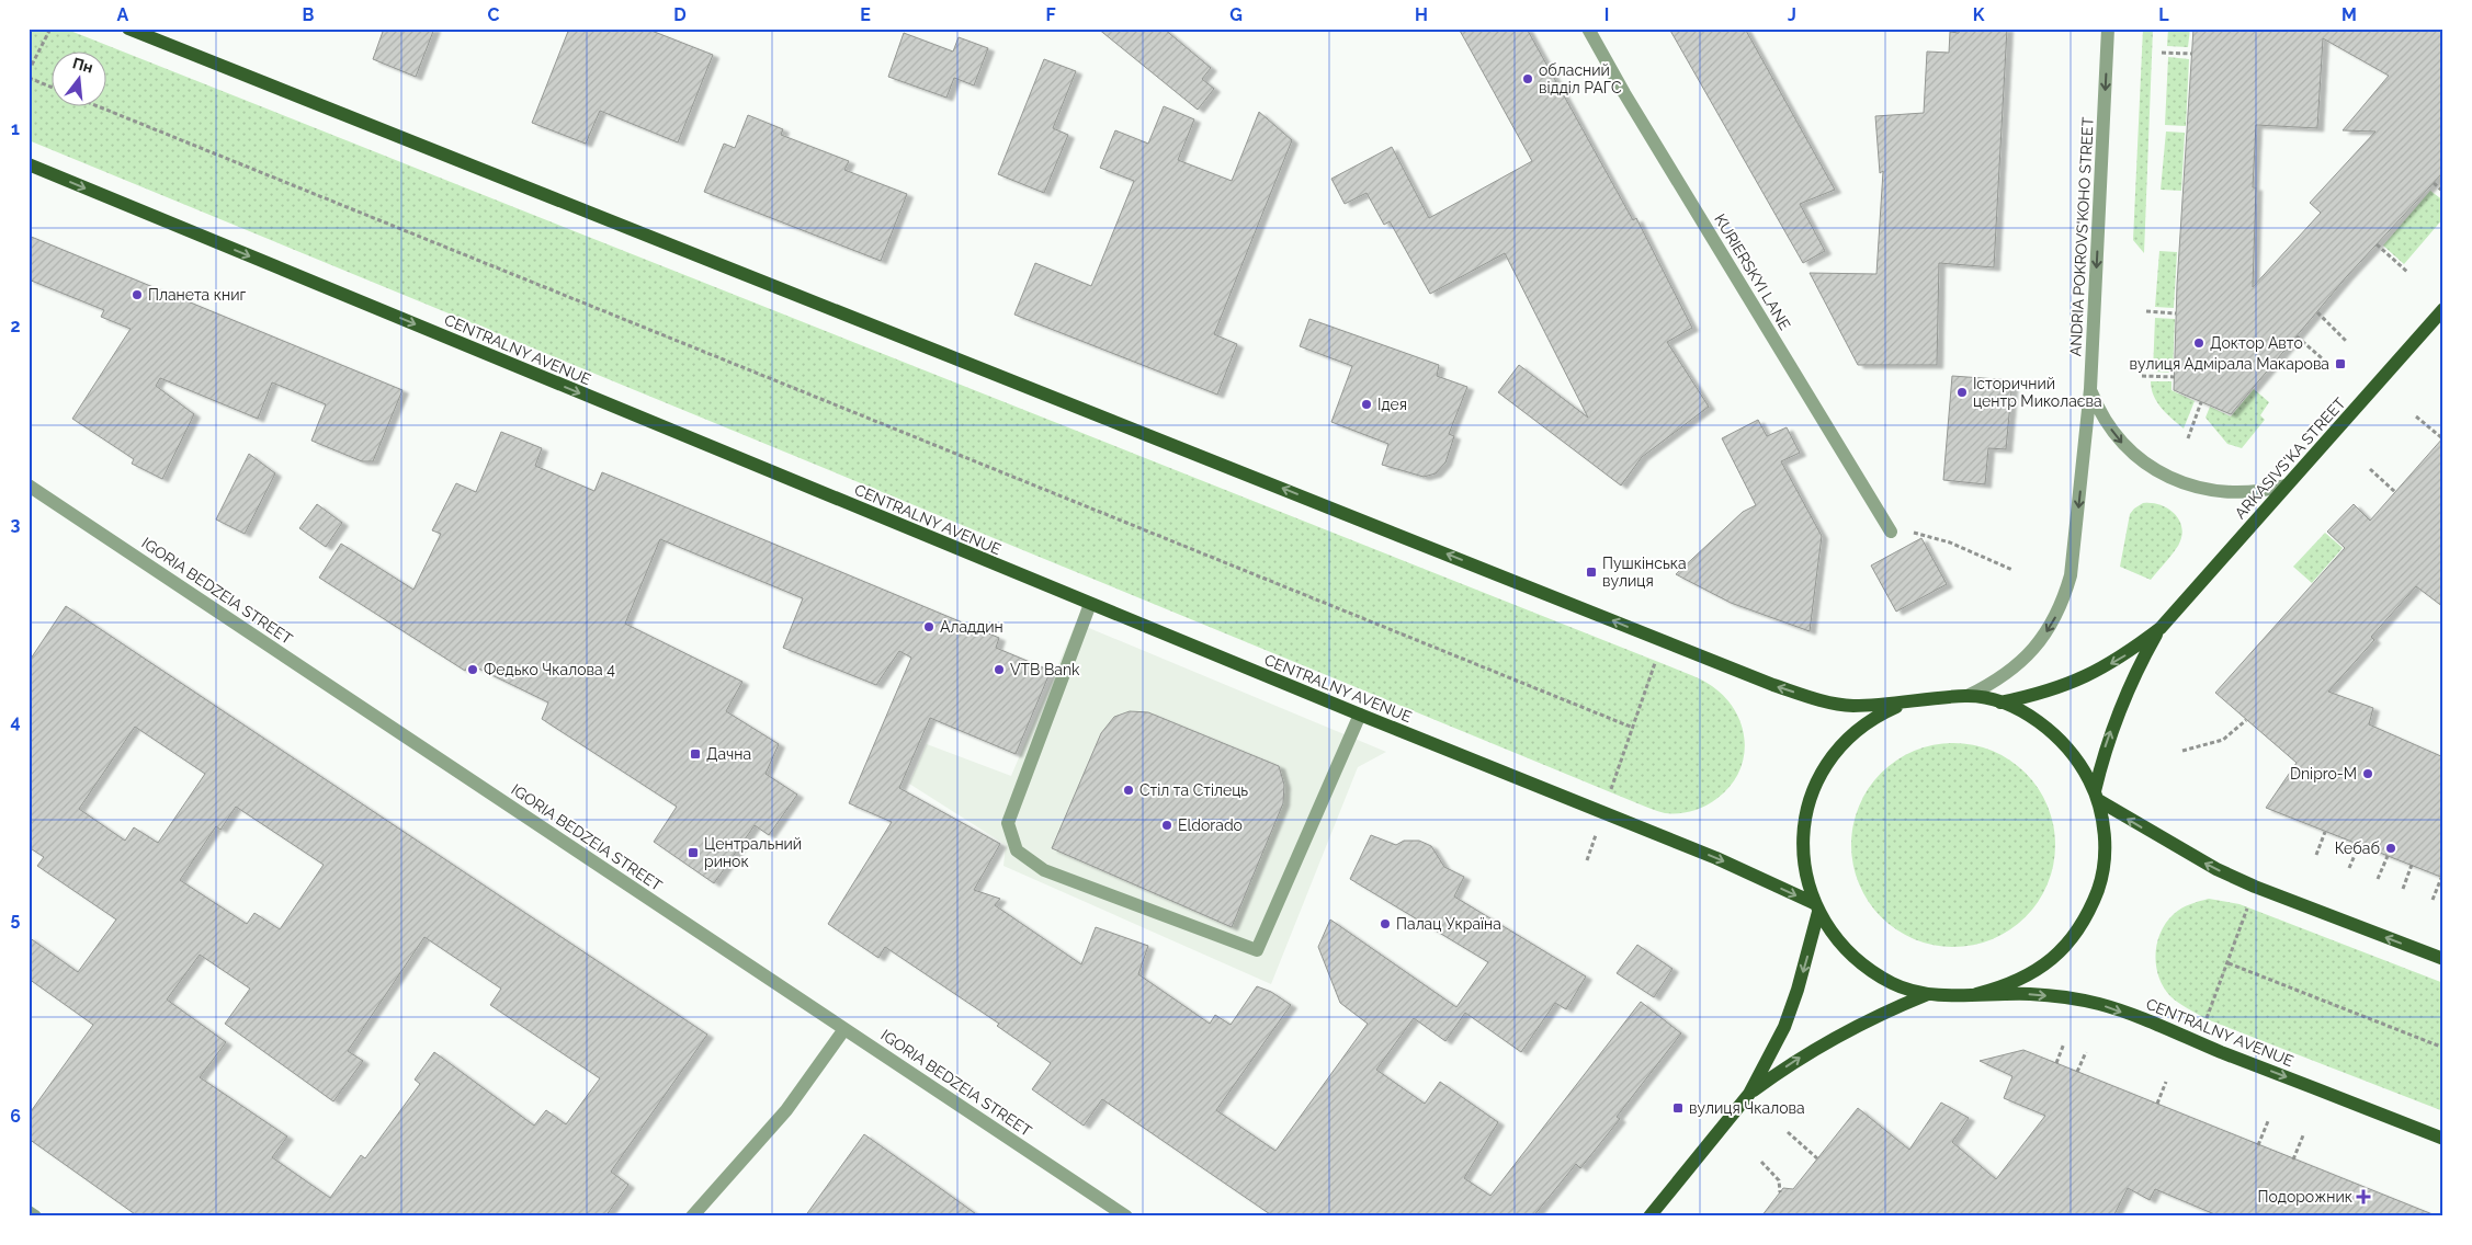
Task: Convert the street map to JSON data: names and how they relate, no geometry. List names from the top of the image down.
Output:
{
  "streets": {
    "main road": ["CENTRALNY AVENUE", "ARKASIVS'KA STREET"],
    "street": ["ANDRIA POKROVS'KOHO STREET", "KURIERSKYI LANE", "IGORIA BEDZEIA STREET"]
  },
  "crossings": [
    ["CENTRALNY AVENUE", "ARKASIVS'KA STREET"]
  ],
  "one_way": ["ANDRIA POKROVS'KOHO STREET", "CENTRALNY AVENUE"],
  "places": {
    "other": [
      "обласний відділ РАГС",
      "Планета книг",
      "Доктор Авто",
      "Історичний центр Миколаєва",
      "Ідея",
      "Аладдин",
      "Федько Чкалова 4",
      "VTB Bank",
      "Dnipro-M",
      "Стіл та Стілець",
      "Eldorado",
      "Кебаб",
      "Палац Україна"
    ],
    "transit": [
      "вулиця Адмірала Макарова",
      "Пушкінська вулиця",
      "Дачна",
      "Центральний ринок",
      "вулиця Чкалова"
    ],
    "health": ["Подорожник"]
  },
  "north": "top",
  "grid": {
    "columns": [
      "A",
      "B",
      "C",
      "D",
      "E",
      "F",
      "G",
      "H",
      "I",
      "J",
      "K",
      "L",
      "M"
    ],
    "rows": [
      "1",
      "2",
      "3",
      "4",
      "5",
      "6"
    ]
  }
}
